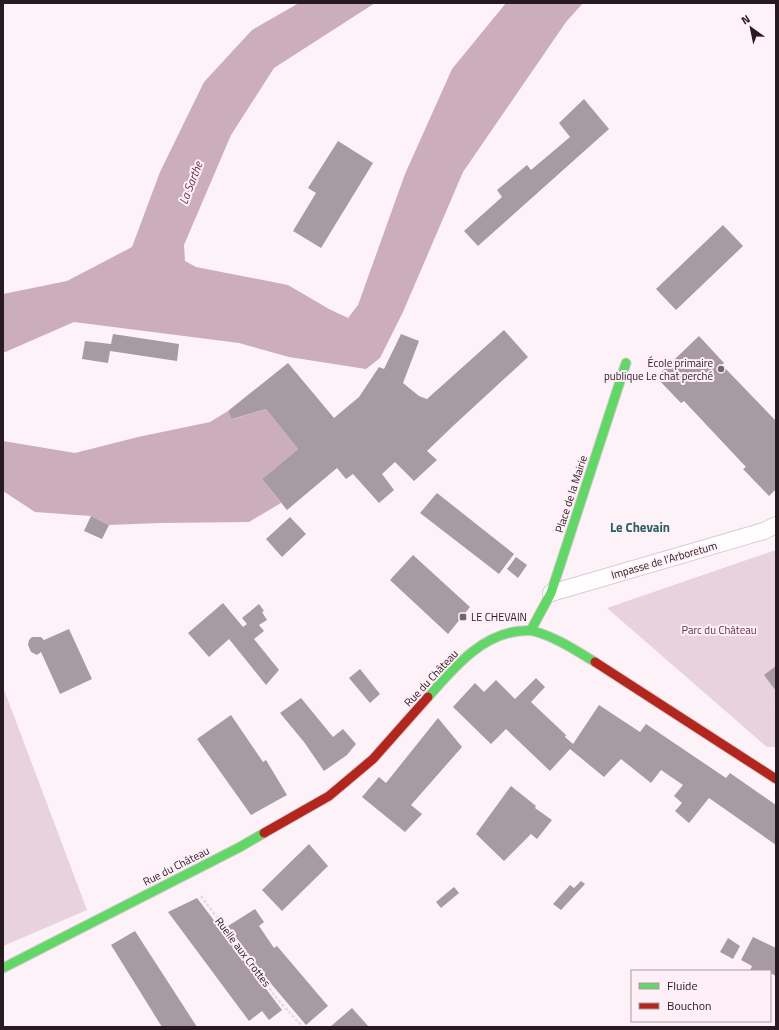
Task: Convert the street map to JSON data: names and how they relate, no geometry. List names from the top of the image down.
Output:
{
  "streets": {
    "street": ["Place de la Mairie", "Rue du Château"],
    "lane": ["Impasse de l'Arboretum"],
    "path": ["Ruelle aux Crottes"]
  },
  "crossings": [
    ["Place de la Mairie", "Impasse de l'Arboretum"],
    ["Place de la Mairie", "Rue du Château"],
    ["Rue du Château", "Ruelle aux Crottes"]
  ],
  "districts": ["Le Chevain"],
  "water": ["La Sarthe"],
  "parks": ["Parc du Château"],
  "places": {
    "other": ["École primaire publique Le chat perché"],
    "transit": ["LE CHEVAIN"]
  },
  "legend": ["Fluide", "Bouchon"],
  "north": "top left"
}
